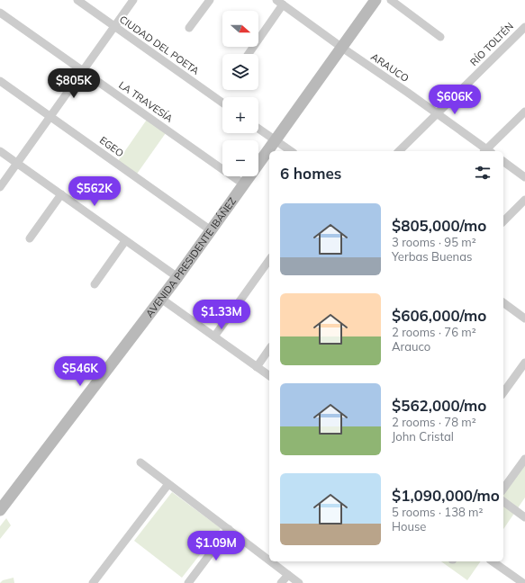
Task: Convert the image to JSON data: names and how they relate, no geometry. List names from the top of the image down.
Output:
{
  "streets": {
    "street": [
      "RÍO TOLTÉN",
      "CIUDAD DEL POETA",
      "ARAUCO",
      "LA TRAVESÍA",
      "EGEO",
      "AVENIDA PRESIDENTE IBÁÑEZ"
    ]
  },
  "crossings": [
    ["RÍO TOLTÉN", "ARAUCO"],
    ["ARAUCO", "AVENIDA PRESIDENTE IBÁÑEZ"],
    ["LA TRAVESÍA", "AVENIDA PRESIDENTE IBÁÑEZ"],
    ["EGEO", "AVENIDA PRESIDENTE IBÁÑEZ"]
  ],
  "north": "right",
  "page": {
    "map_buttons": ["+", "−"],
    "price": [
      "$805K",
      "$606K",
      "$562K",
      "$1.33M",
      "$546K",
      "$1.09M"
    ],
    "heading": "6 homes",
    "list": [
      {
        "name": "$805,000/mo",
        "note": "3 rooms · 95 m² · Yerbas Buenas"
      },
      {
        "name": "$606,000/mo",
        "note": "2 rooms · 76 m² · Arauco"
      },
      {
        "name": "$562,000/mo",
        "note": "2 rooms · 78 m² · John Cristal"
      },
      {
        "name": "$1,090,000/mo",
        "note": "5 rooms · 138 m² · House"
      }
    ]
  }
}
